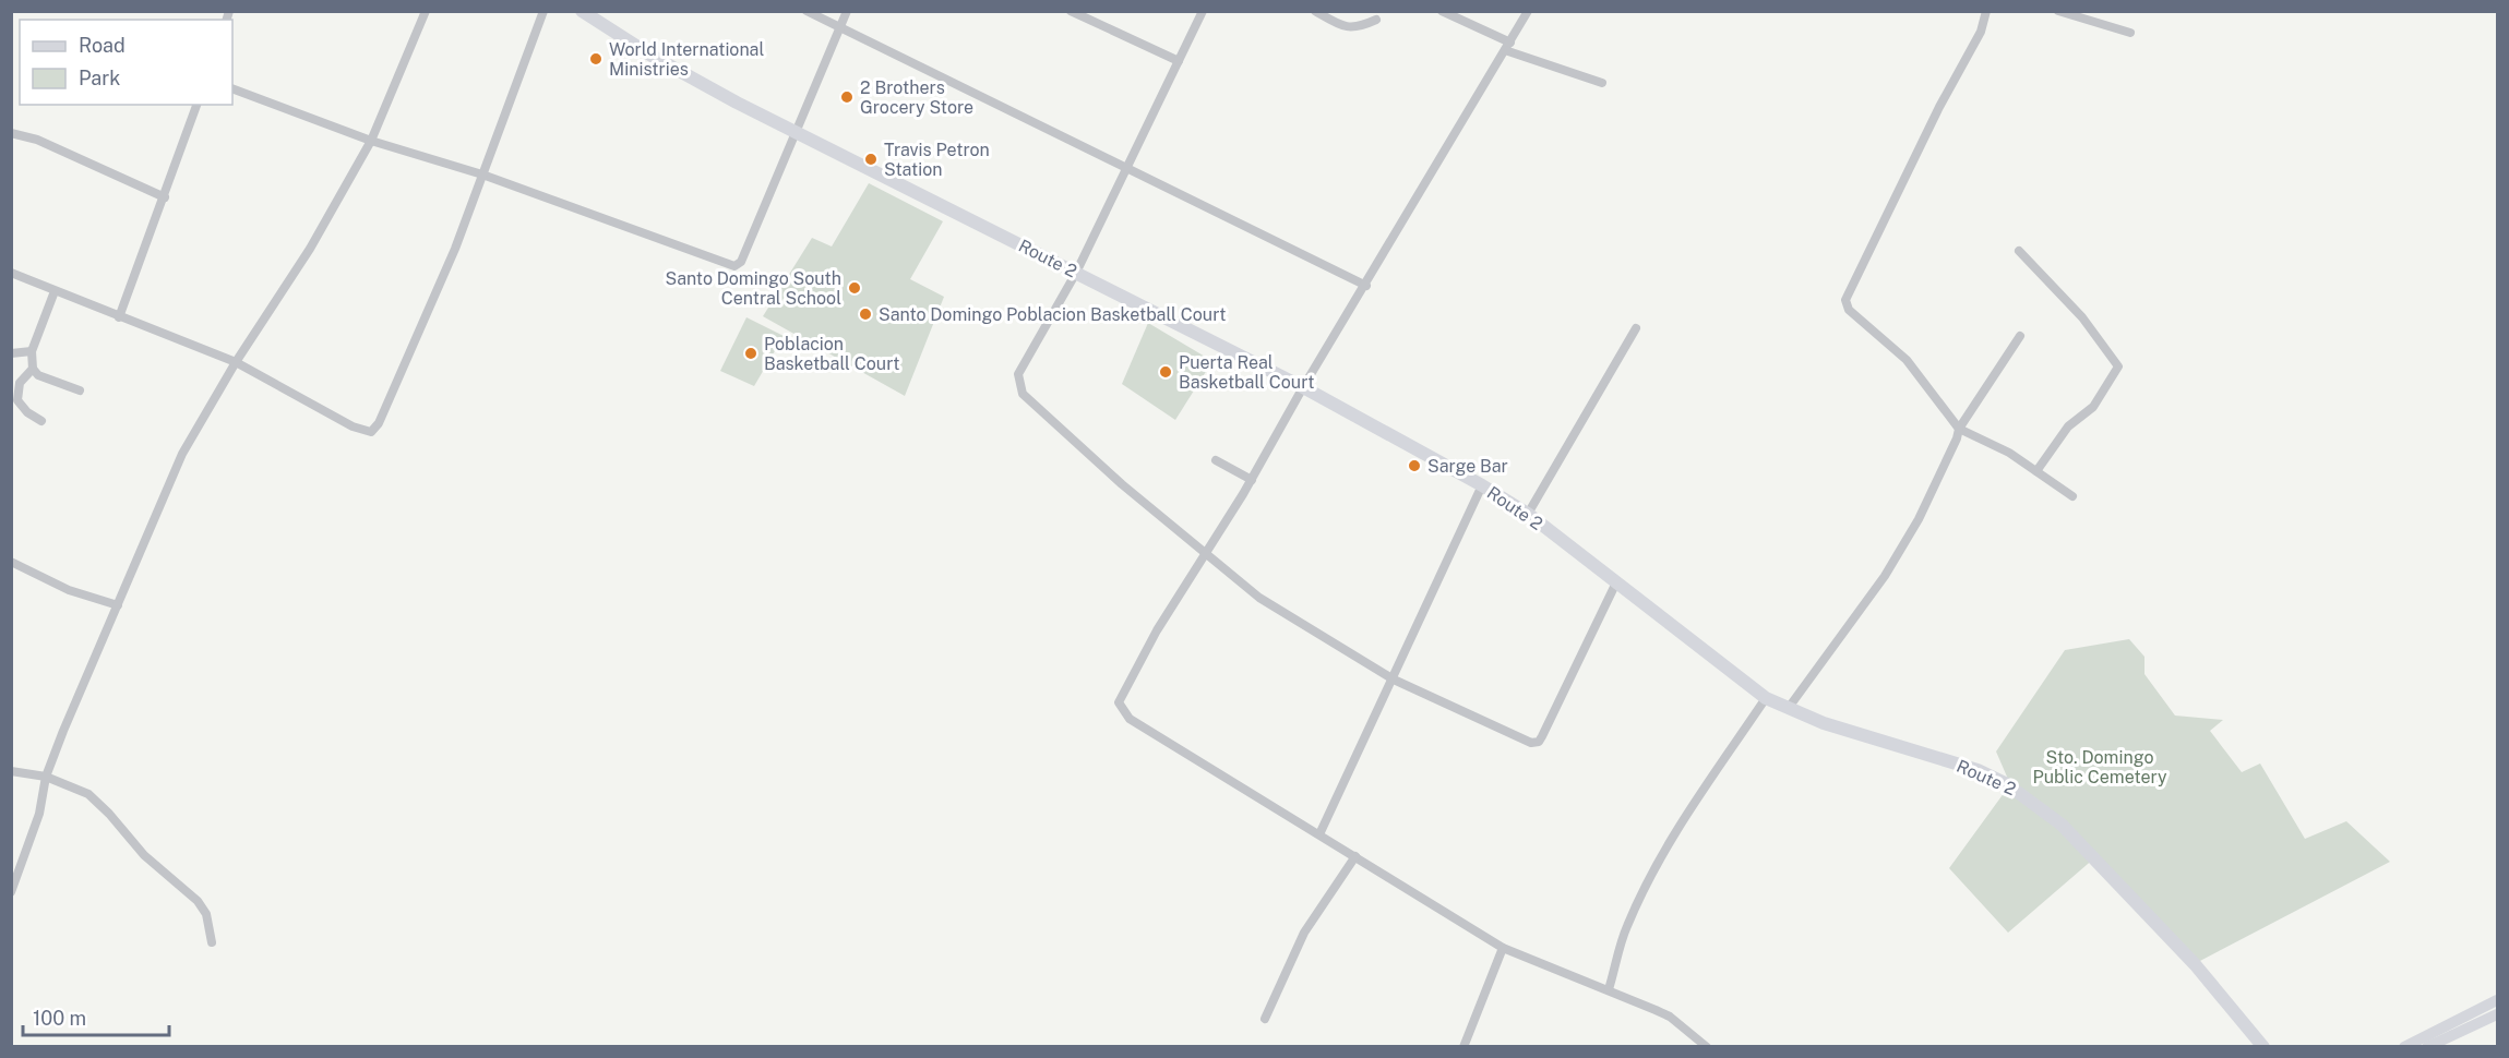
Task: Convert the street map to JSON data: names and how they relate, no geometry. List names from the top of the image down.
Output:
{
  "streets": {
    "highway": ["Route 2"]
  },
  "parks": ["Sto. Domingo Public Cemetery"],
  "places": [
    "World International Ministries",
    "2 Brothers Grocery Store",
    "Travis Petron Station",
    "Santo Domingo South Central School",
    "Santo Domingo Poblacion Basketball Court",
    "Poblacion Basketball Court",
    "Puerta Real Basketball Court",
    "Sarge Bar"
  ],
  "legend": ["Road", "Park"],
  "scale_bar": "100 m"
}
